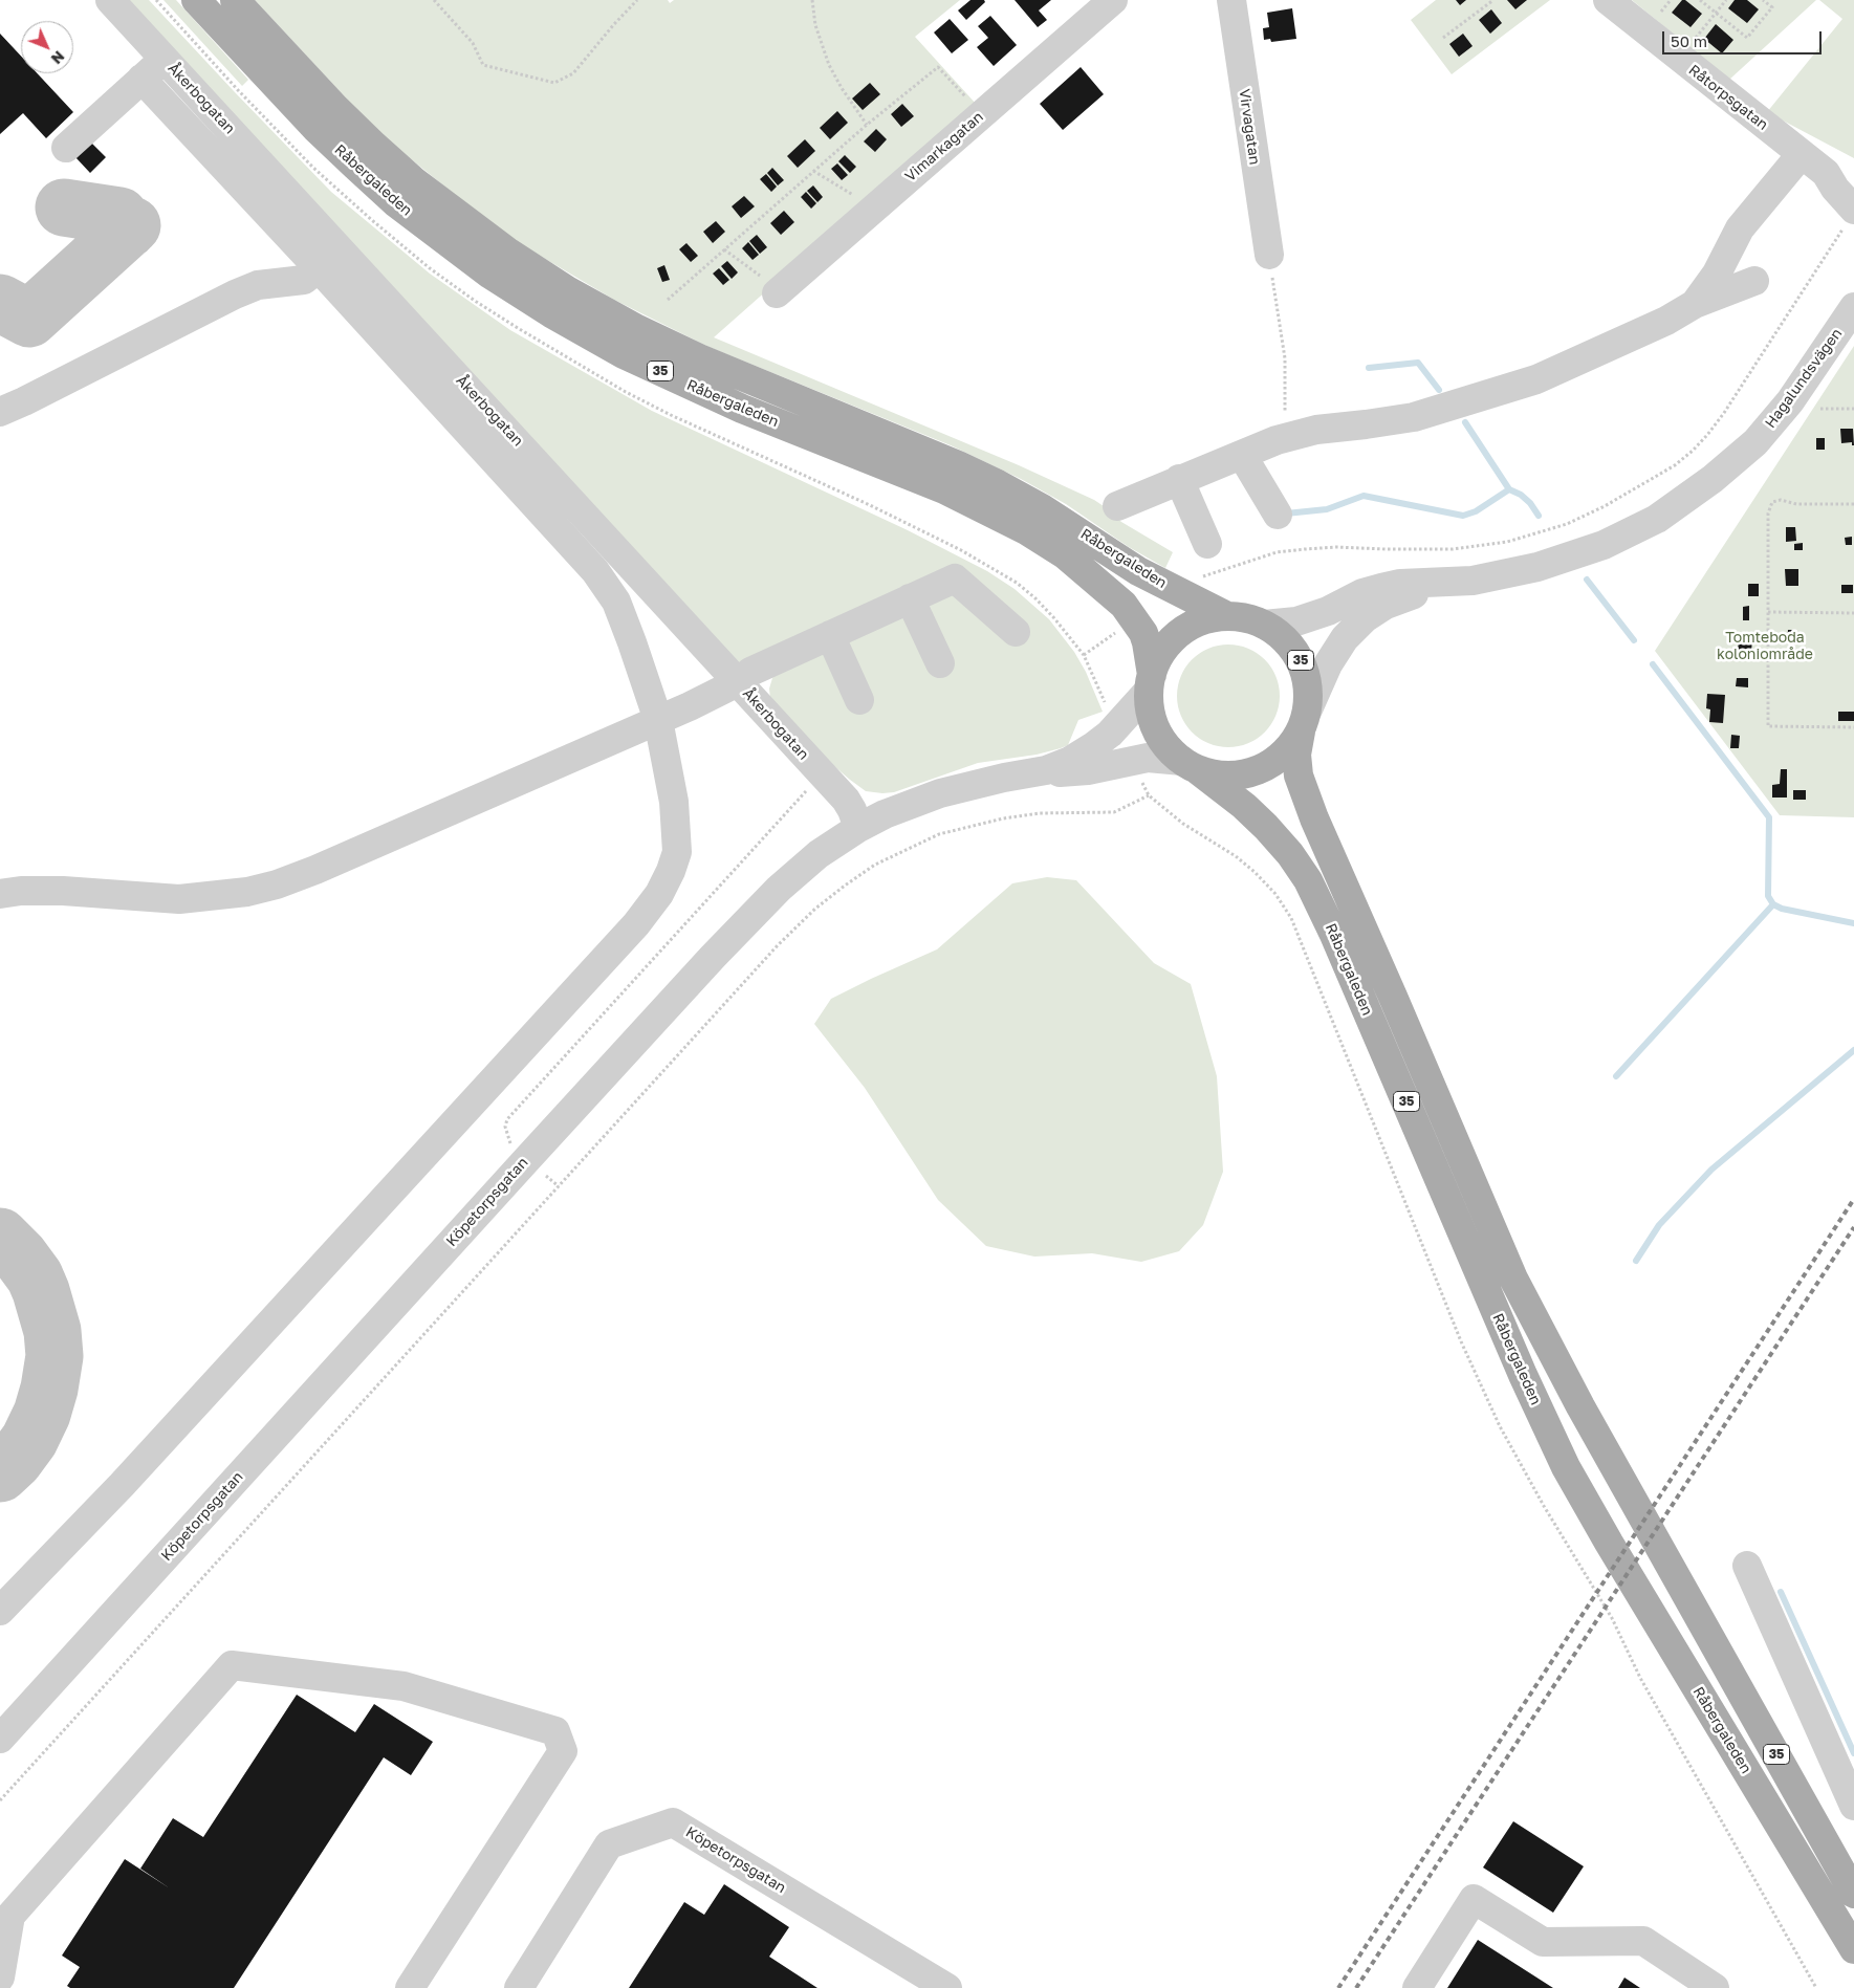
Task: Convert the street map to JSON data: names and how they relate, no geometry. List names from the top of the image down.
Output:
{
  "streets": {
    "main road": ["Råbergaleden", "35"],
    "street": [
      "Råtorpsgatan",
      "Åkerbogatan",
      "Virvagatan",
      "Vimarkagatan",
      "Hagalundsvägen",
      "Köpetorpsgatan"
    ]
  },
  "crossings": [
    ["Åkerbogatan", "Köpetorpsgatan"],
    ["Råbergaleden", "35"],
    ["Råbergaleden", "Hagalundsvägen"],
    ["Råbergaleden", "Köpetorpsgatan"],
    ["35", "Hagalundsvägen"],
    ["35", "Köpetorpsgatan"],
    ["Hagalundsvägen", "Köpetorpsgatan"]
  ],
  "parks": ["Tomteboda koloniområde"],
  "scale_bar": "50 m",
  "north": "bottom right"
}
